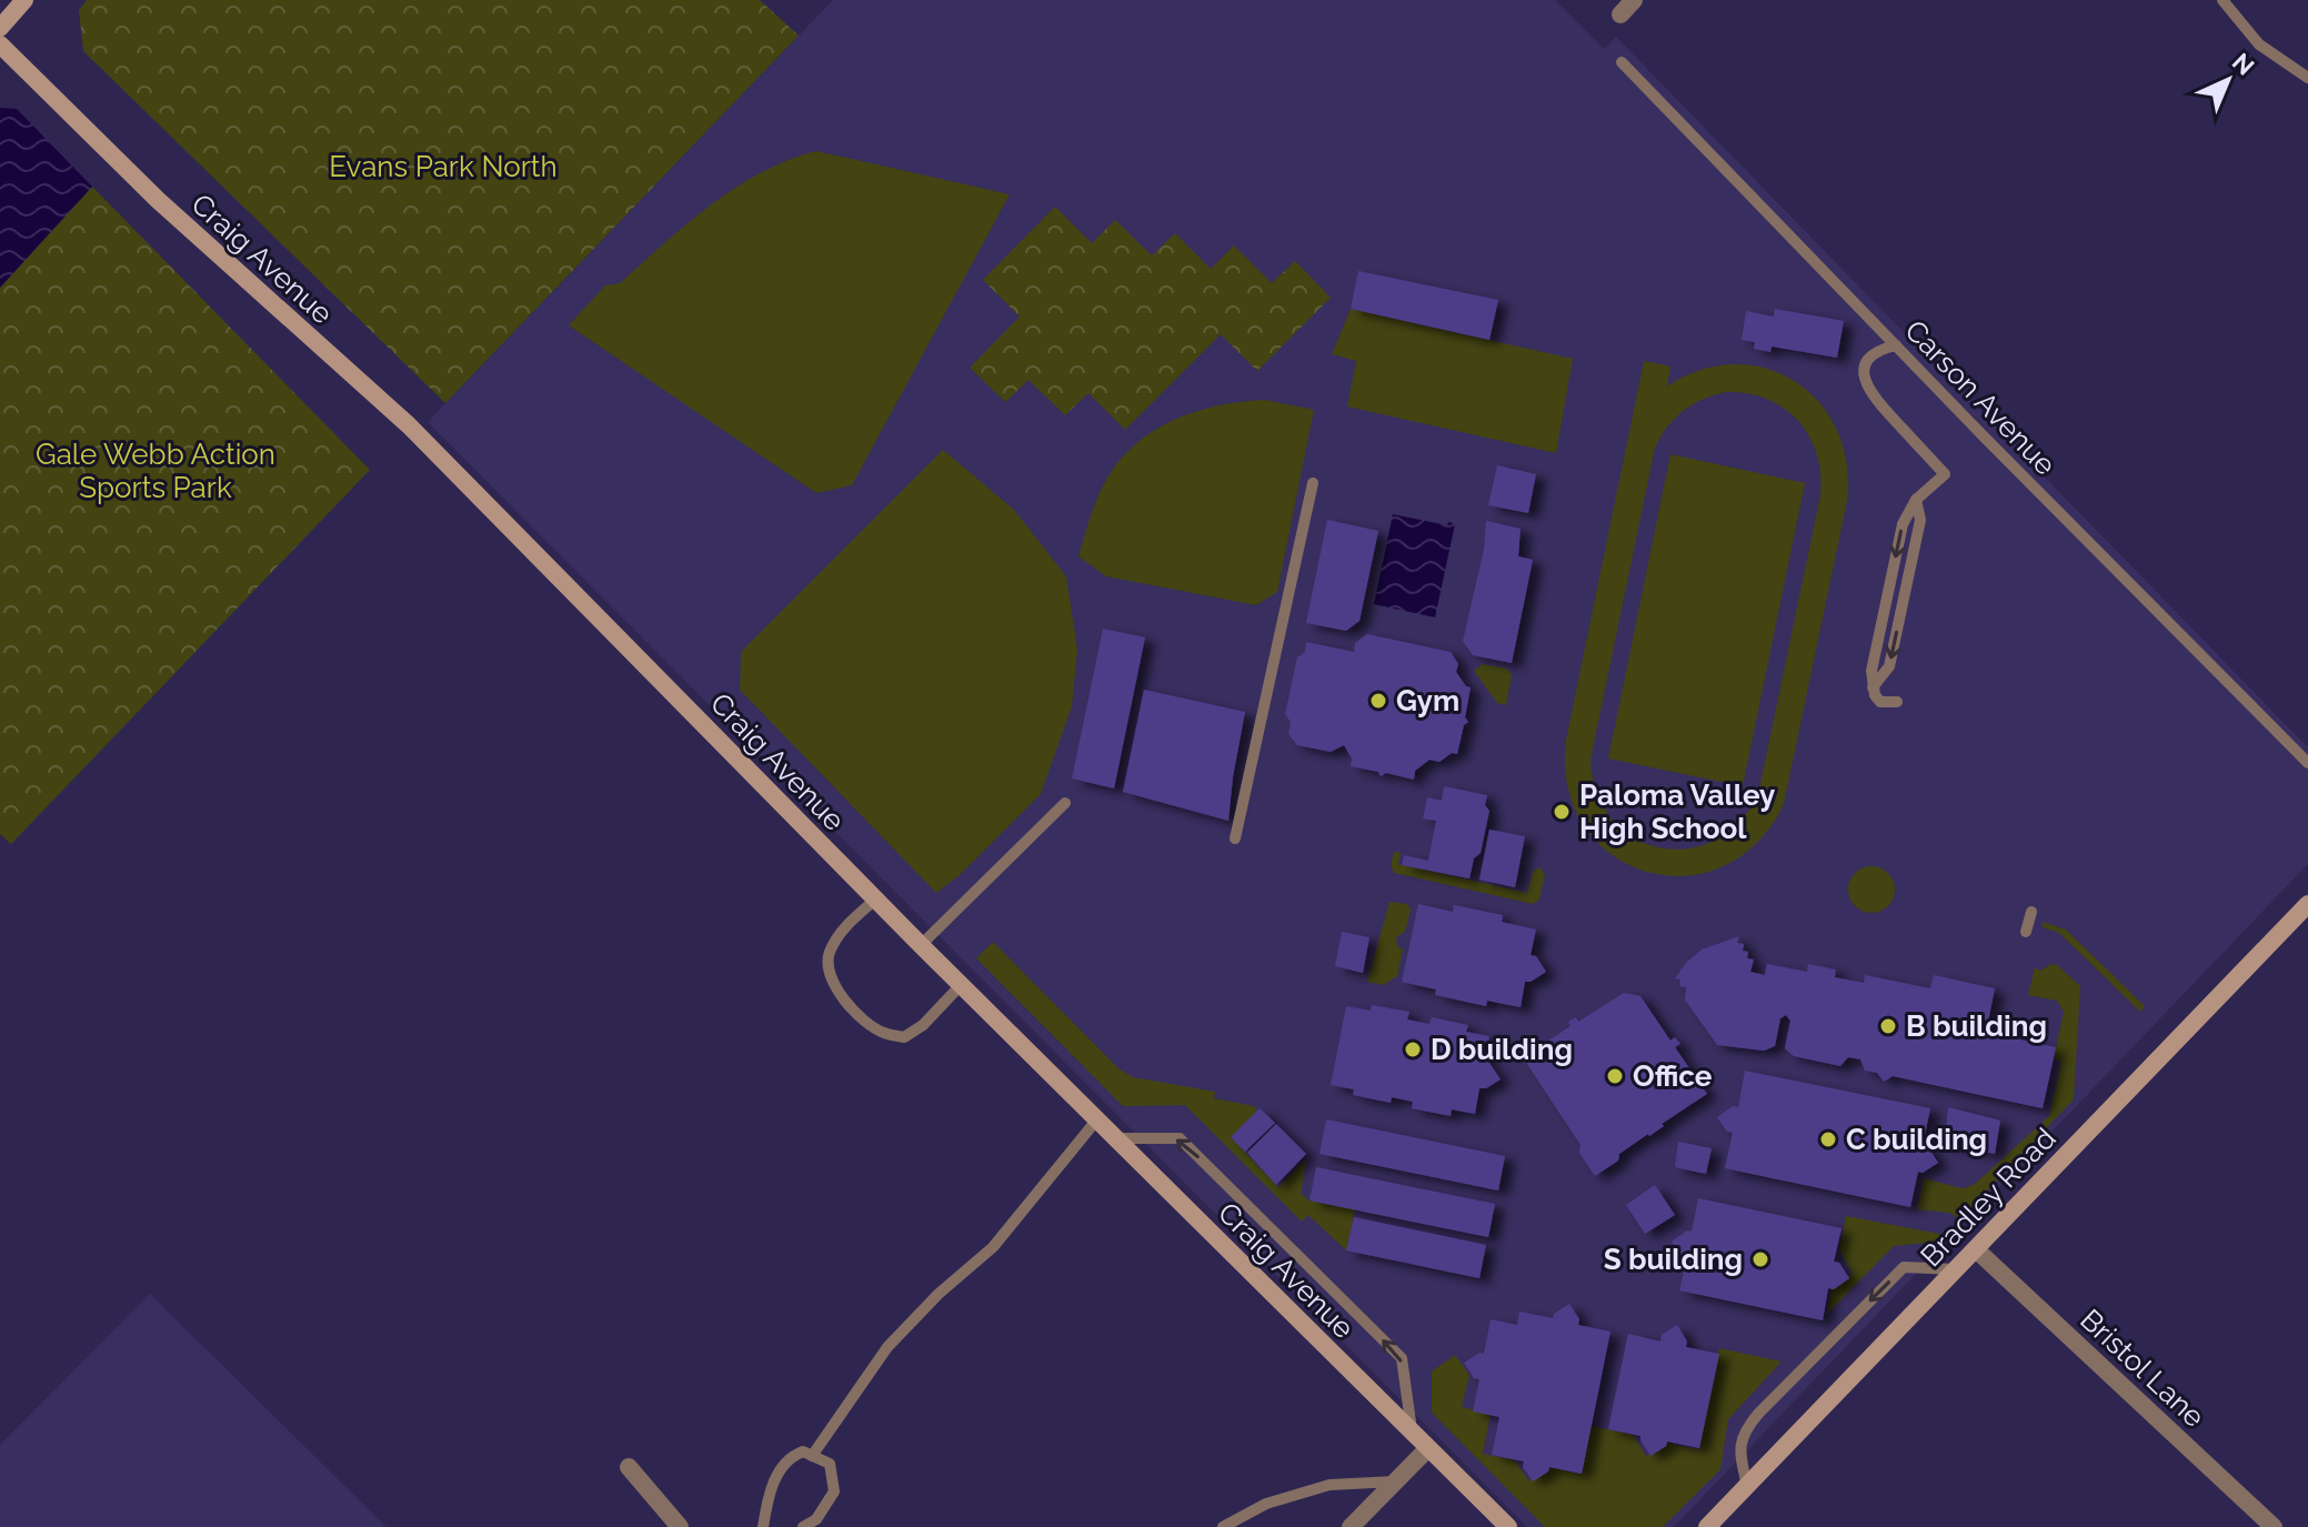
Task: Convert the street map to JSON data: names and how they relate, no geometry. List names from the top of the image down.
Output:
{
  "streets": {
    "street": ["Craig Avenue", "Bradley Road", "Bristol Lane"],
    "lane": ["Carson Avenue"]
  },
  "crossings": [
    ["Bradley Road", "Bristol Lane"]
  ],
  "parks": ["Evans Park North", "Gale Webb Action Sports Park"],
  "places": [
    "Gym",
    "Paloma Valley High School",
    "B building",
    "D building",
    "Office",
    "C building",
    "S building"
  ],
  "north": "top right"
}
